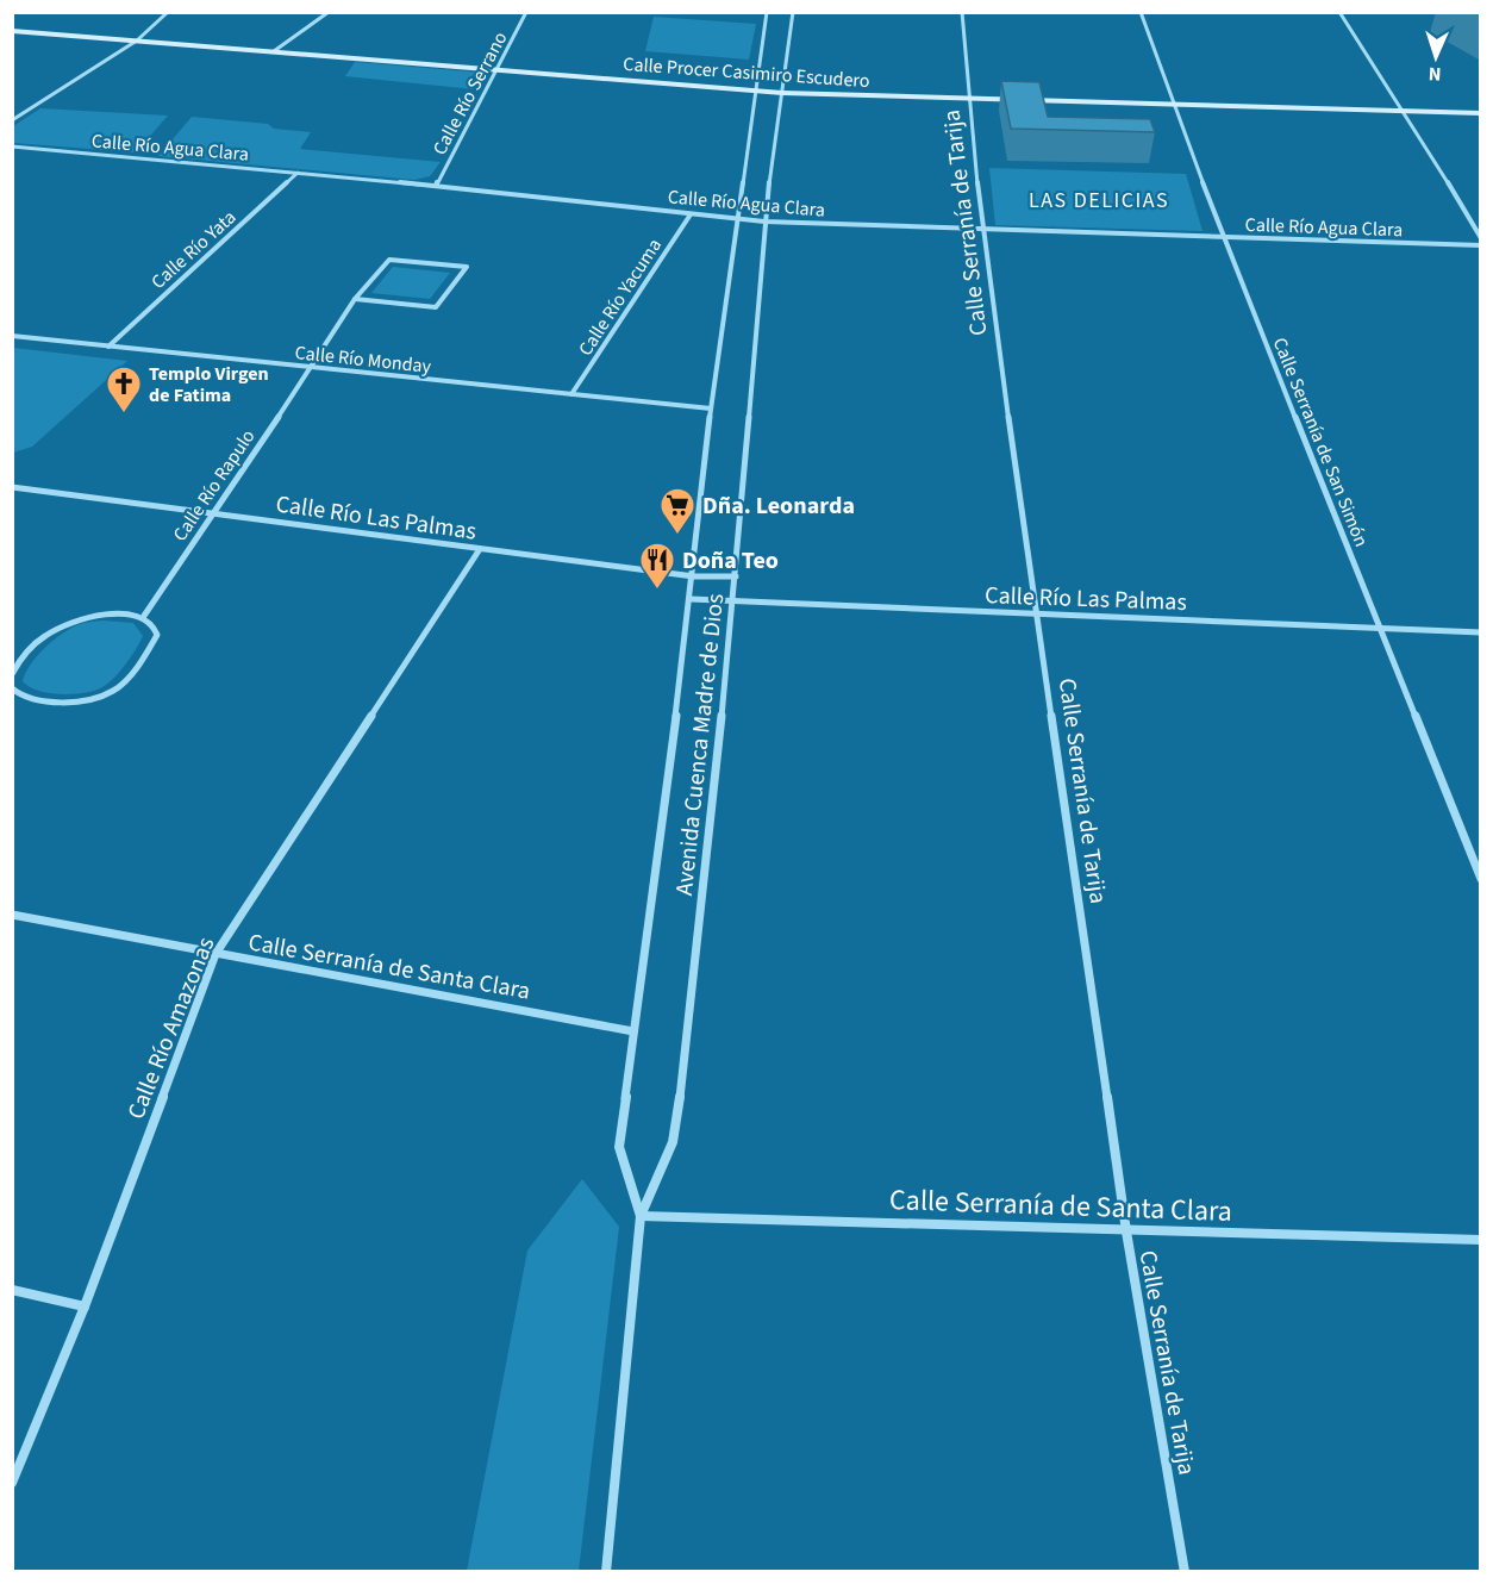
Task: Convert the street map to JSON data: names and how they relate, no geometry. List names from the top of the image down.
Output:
{
  "streets": {
    "main road": ["Calle Procer Casimiro Escudero"],
    "street": [
      "Calle Río Serrano",
      "Calle Río Agua Clara",
      "Calle Serranía de Tarija",
      "Calle Río Yata",
      "Calle Río Yacuma",
      "Calle Río Monday",
      "Calle Serranía de San Simón",
      "Calle Río Rapulo",
      "Calle Río Las Palmas",
      "Avenida Cuenca Madre de Dios",
      "Calle Serranía de Santa Clara",
      "Calle Río Amazonas"
    ]
  },
  "crossings": [
    ["Calle Procer Casimiro Escudero", "Calle Río Serrano"],
    ["Calle Procer Casimiro Escudero", "Calle Serranía de Tarija"],
    ["Calle Procer Casimiro Escudero", "Calle Serranía de San Simón"],
    ["Calle Procer Casimiro Escudero", "Avenida Cuenca Madre de Dios"],
    ["Calle Río Serrano", "Calle Río Agua Clara"],
    ["Calle Río Agua Clara", "Calle Serranía de Tarija"],
    ["Calle Río Agua Clara", "Calle Río Yata"],
    ["Calle Río Agua Clara", "Calle Río Yacuma"],
    ["Calle Río Agua Clara", "Calle Serranía de San Simón"],
    ["Calle Río Agua Clara", "Avenida Cuenca Madre de Dios"],
    ["Calle Serranía de Tarija", "Calle Río Las Palmas"],
    ["Calle Serranía de Tarija", "Calle Serranía de Santa Clara"],
    ["Calle Río Yata", "Calle Río Monday"],
    ["Calle Río Yacuma", "Calle Río Monday"],
    ["Calle Río Monday", "Calle Río Rapulo"],
    ["Calle Río Monday", "Avenida Cuenca Madre de Dios"],
    ["Calle Serranía de San Simón", "Calle Río Las Palmas"],
    ["Calle Río Rapulo", "Calle Río Las Palmas"],
    ["Calle Río Las Palmas", "Avenida Cuenca Madre de Dios"],
    ["Calle Río Las Palmas", "Calle Río Amazonas"],
    ["Avenida Cuenca Madre de Dios", "Calle Serranía de Santa Clara"],
    ["Calle Serranía de Santa Clara", "Calle Río Amazonas"]
  ],
  "districts": ["LAS DELICIAS"],
  "places": {
    "church": ["Templo Virgen de Fatima"],
    "supermarket": ["Dña. Leonarda"],
    "restaurant": ["Doña Teo"]
  },
  "north": "bottom"
}
